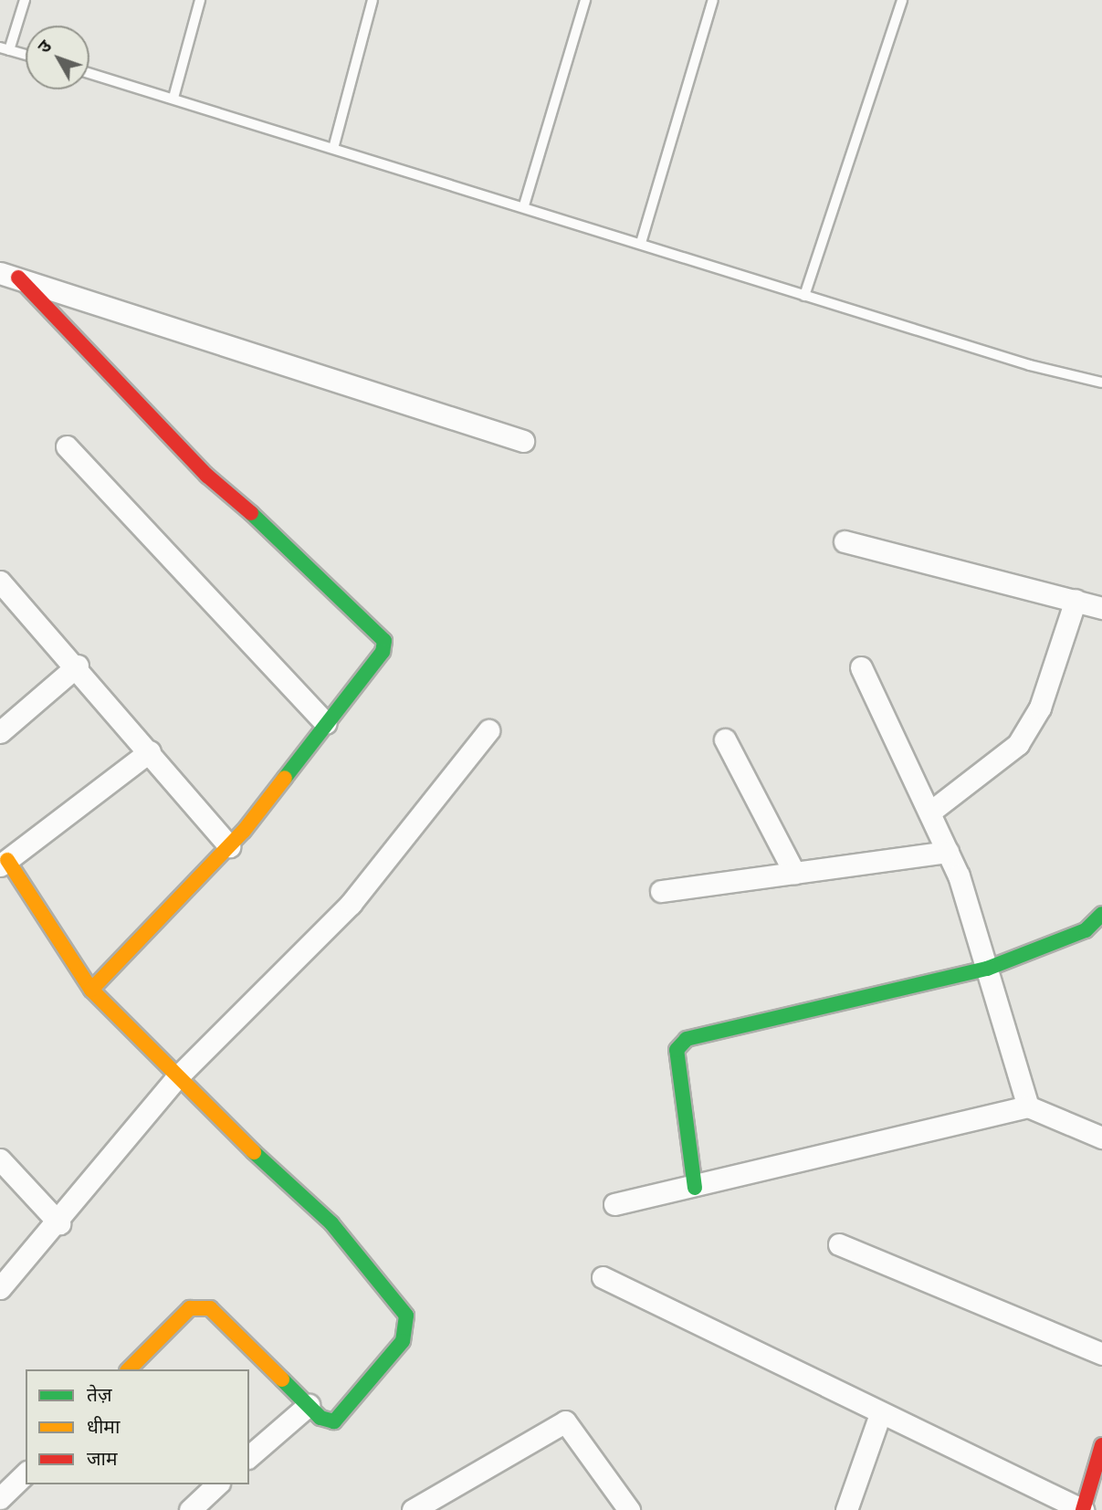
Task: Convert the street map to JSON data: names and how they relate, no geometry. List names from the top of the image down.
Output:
{
  "legend": ["तेज़", "धीमा", "जाम"],
  "north": "top left"
}
